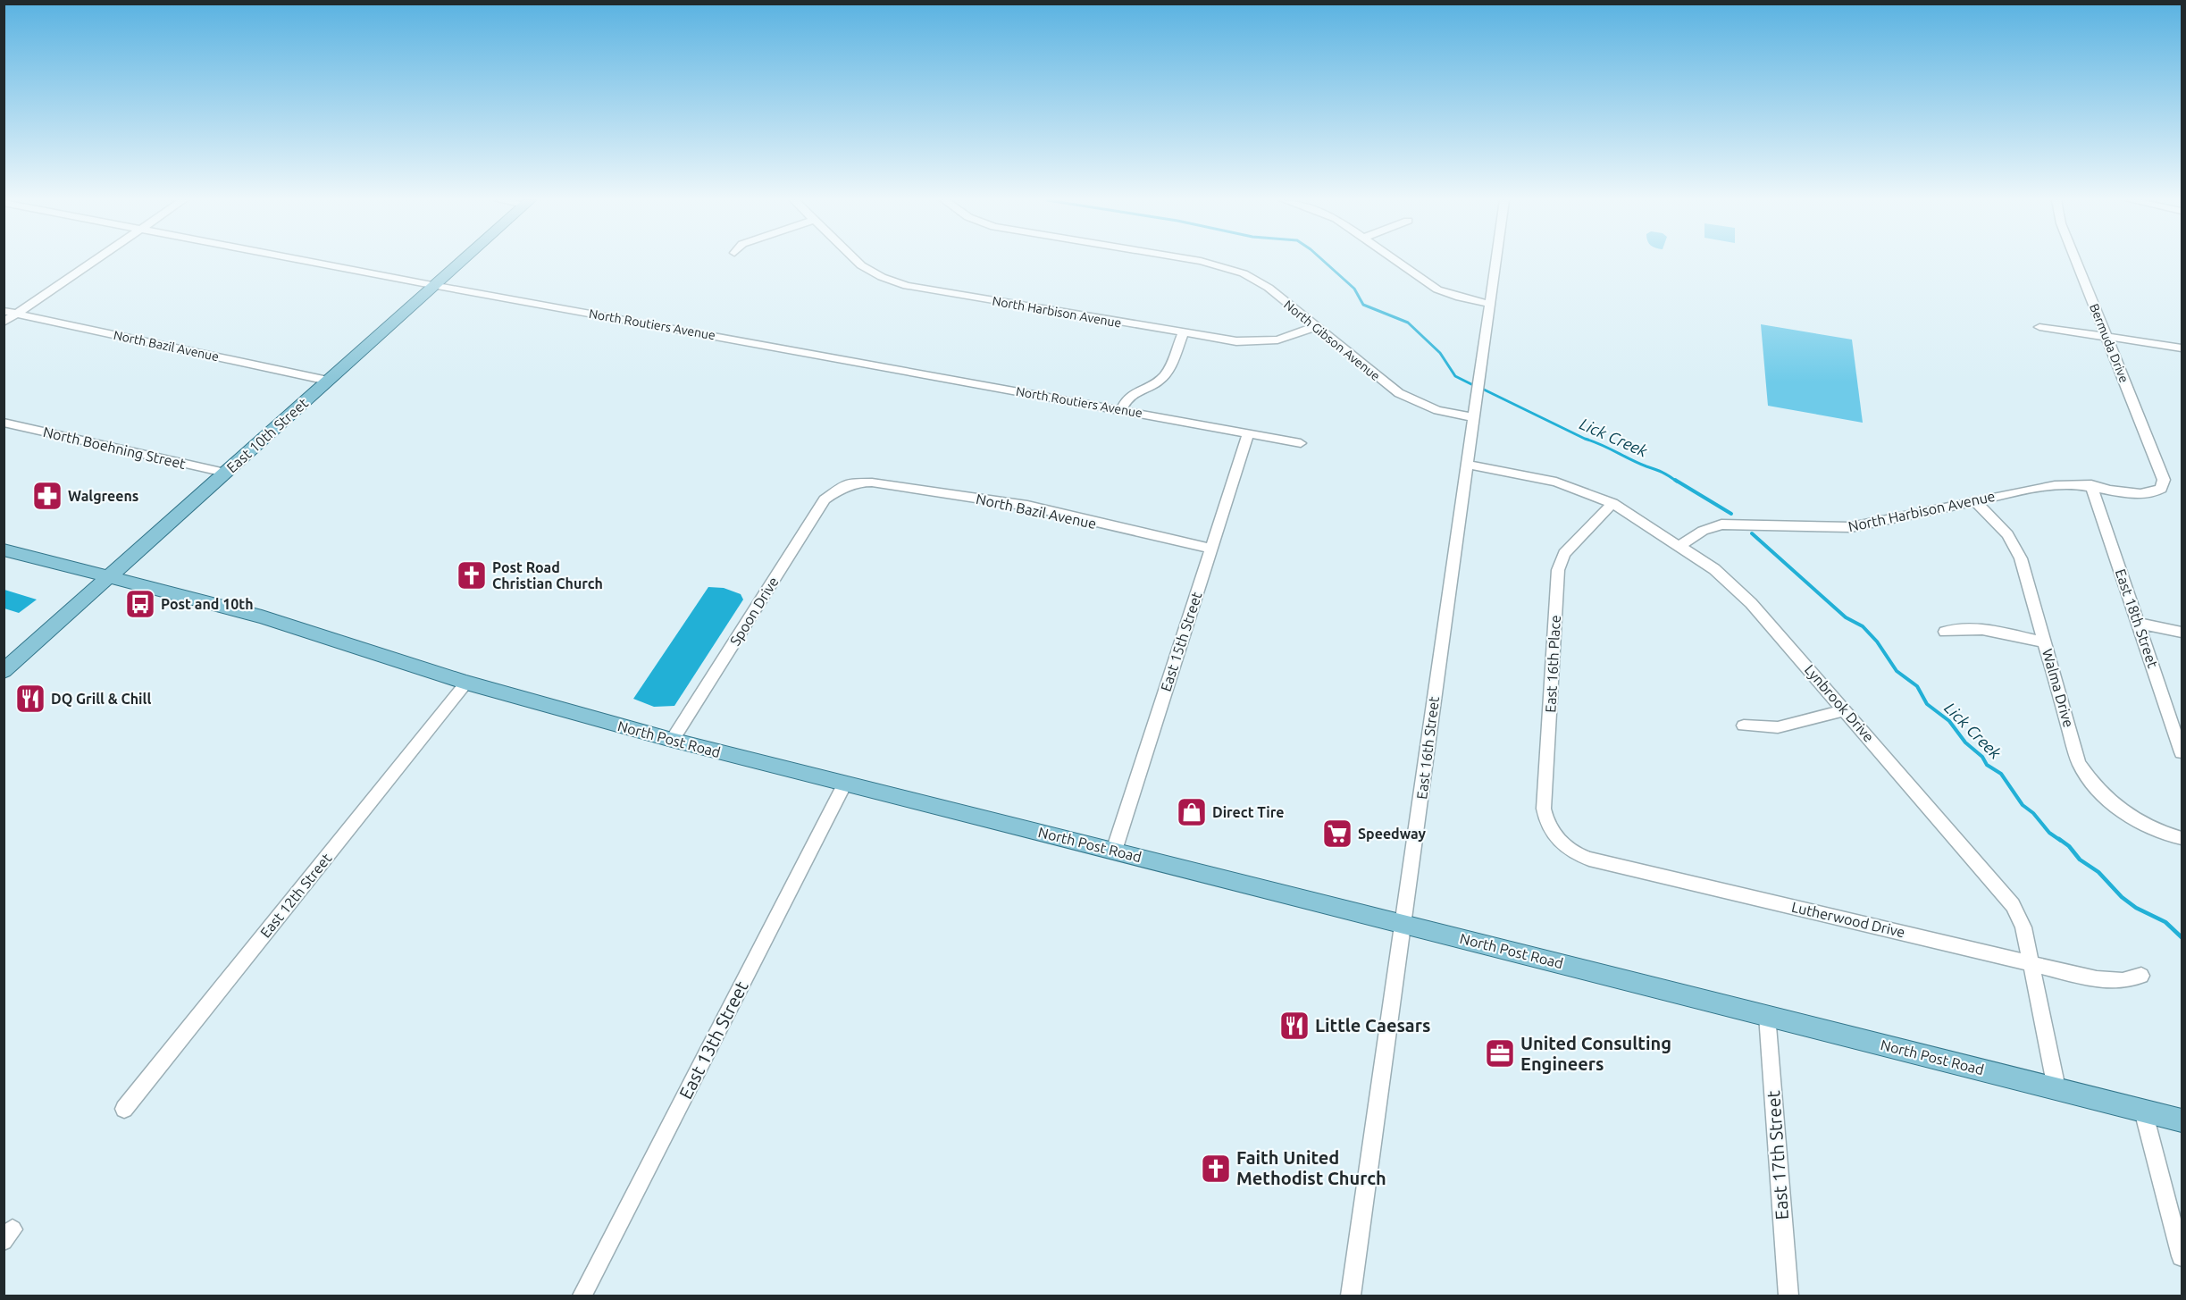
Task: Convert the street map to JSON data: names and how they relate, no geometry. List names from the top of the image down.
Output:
{
  "streets": {
    "main road": ["East 10th Street", "North Post Road"],
    "street": [
      "North Harbison Avenue",
      "North Routiers Avenue",
      "North Gibson Avenue",
      "Bermuda Drive",
      "North Bazil Avenue",
      "North Boehning Street",
      "Spoon Drive",
      "East 18th Street",
      "East 15th Street",
      "East 16th Place",
      "Walma Drive",
      "Lynbrook Drive",
      "East 16th Street",
      "East 12th Street",
      "Lutherwood Drive",
      "East 13th Street",
      "East 17th Street"
    ]
  },
  "crossings": [
    ["North Harbison Avenue", "North Gibson Avenue"],
    ["North Harbison Avenue", "Bermuda Drive"],
    ["North Harbison Avenue", "East 18th Street"],
    ["North Harbison Avenue", "Walma Drive"],
    ["North Harbison Avenue", "Lynbrook Drive"],
    ["North Routiers Avenue", "East 10th Street"],
    ["North Routiers Avenue", "East 15th Street"],
    ["North Gibson Avenue", "East 16th Street"],
    ["North Bazil Avenue", "East 10th Street"],
    ["North Bazil Avenue", "Spoon Drive"],
    ["North Bazil Avenue", "East 15th Street"],
    ["East 10th Street", "North Boehning Street"],
    ["East 10th Street", "North Post Road"],
    ["Spoon Drive", "North Post Road"],
    ["East 15th Street", "North Post Road"],
    ["East 16th Place", "Lynbrook Drive"],
    ["East 16th Place", "Lutherwood Drive"],
    ["Lynbrook Drive", "North Post Road"],
    ["Lynbrook Drive", "East 16th Street"],
    ["Lynbrook Drive", "Lutherwood Drive"],
    ["North Post Road", "East 16th Street"],
    ["North Post Road", "East 12th Street"],
    ["North Post Road", "East 13th Street"],
    ["North Post Road", "East 17th Street"]
  ],
  "water": ["Lick Creek"],
  "places": {
    "pharmacy": ["Walgreens"],
    "church": ["Post Road Christian Church", "Faith United Methodist Church"],
    "bus stop": ["Post and 10th"],
    "restaurant": ["DQ Grill & Chill", "Little Caesars"],
    "shop": ["Direct Tire"],
    "supermarket": ["Speedway"],
    "office": ["United Consulting Engineers"]
  }
}
